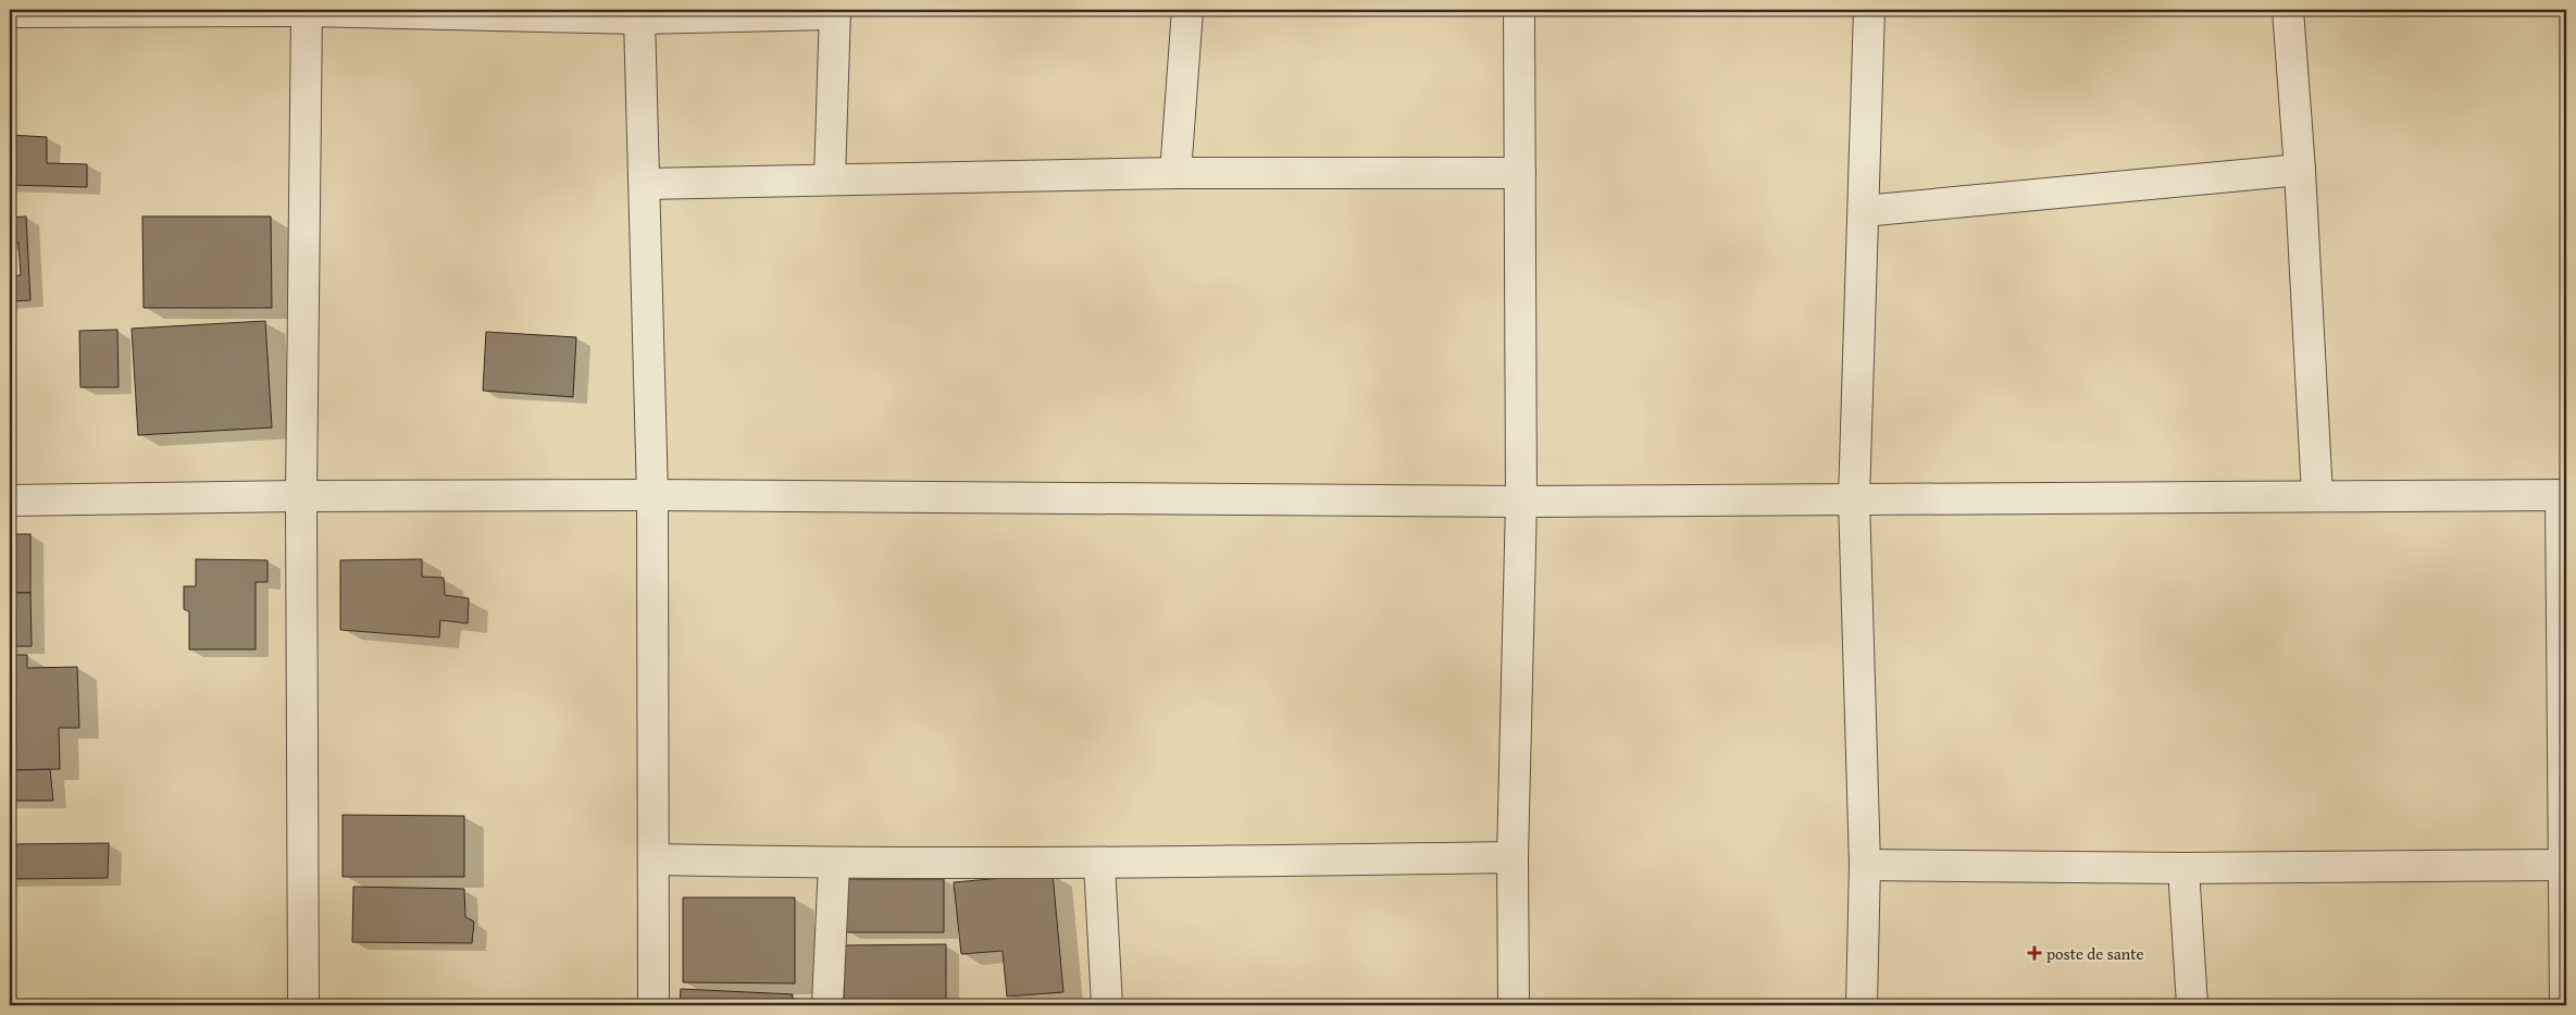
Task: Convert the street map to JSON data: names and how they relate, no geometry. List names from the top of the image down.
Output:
{
  "places": {
    "health": ["poste de sante"]
  }
}
